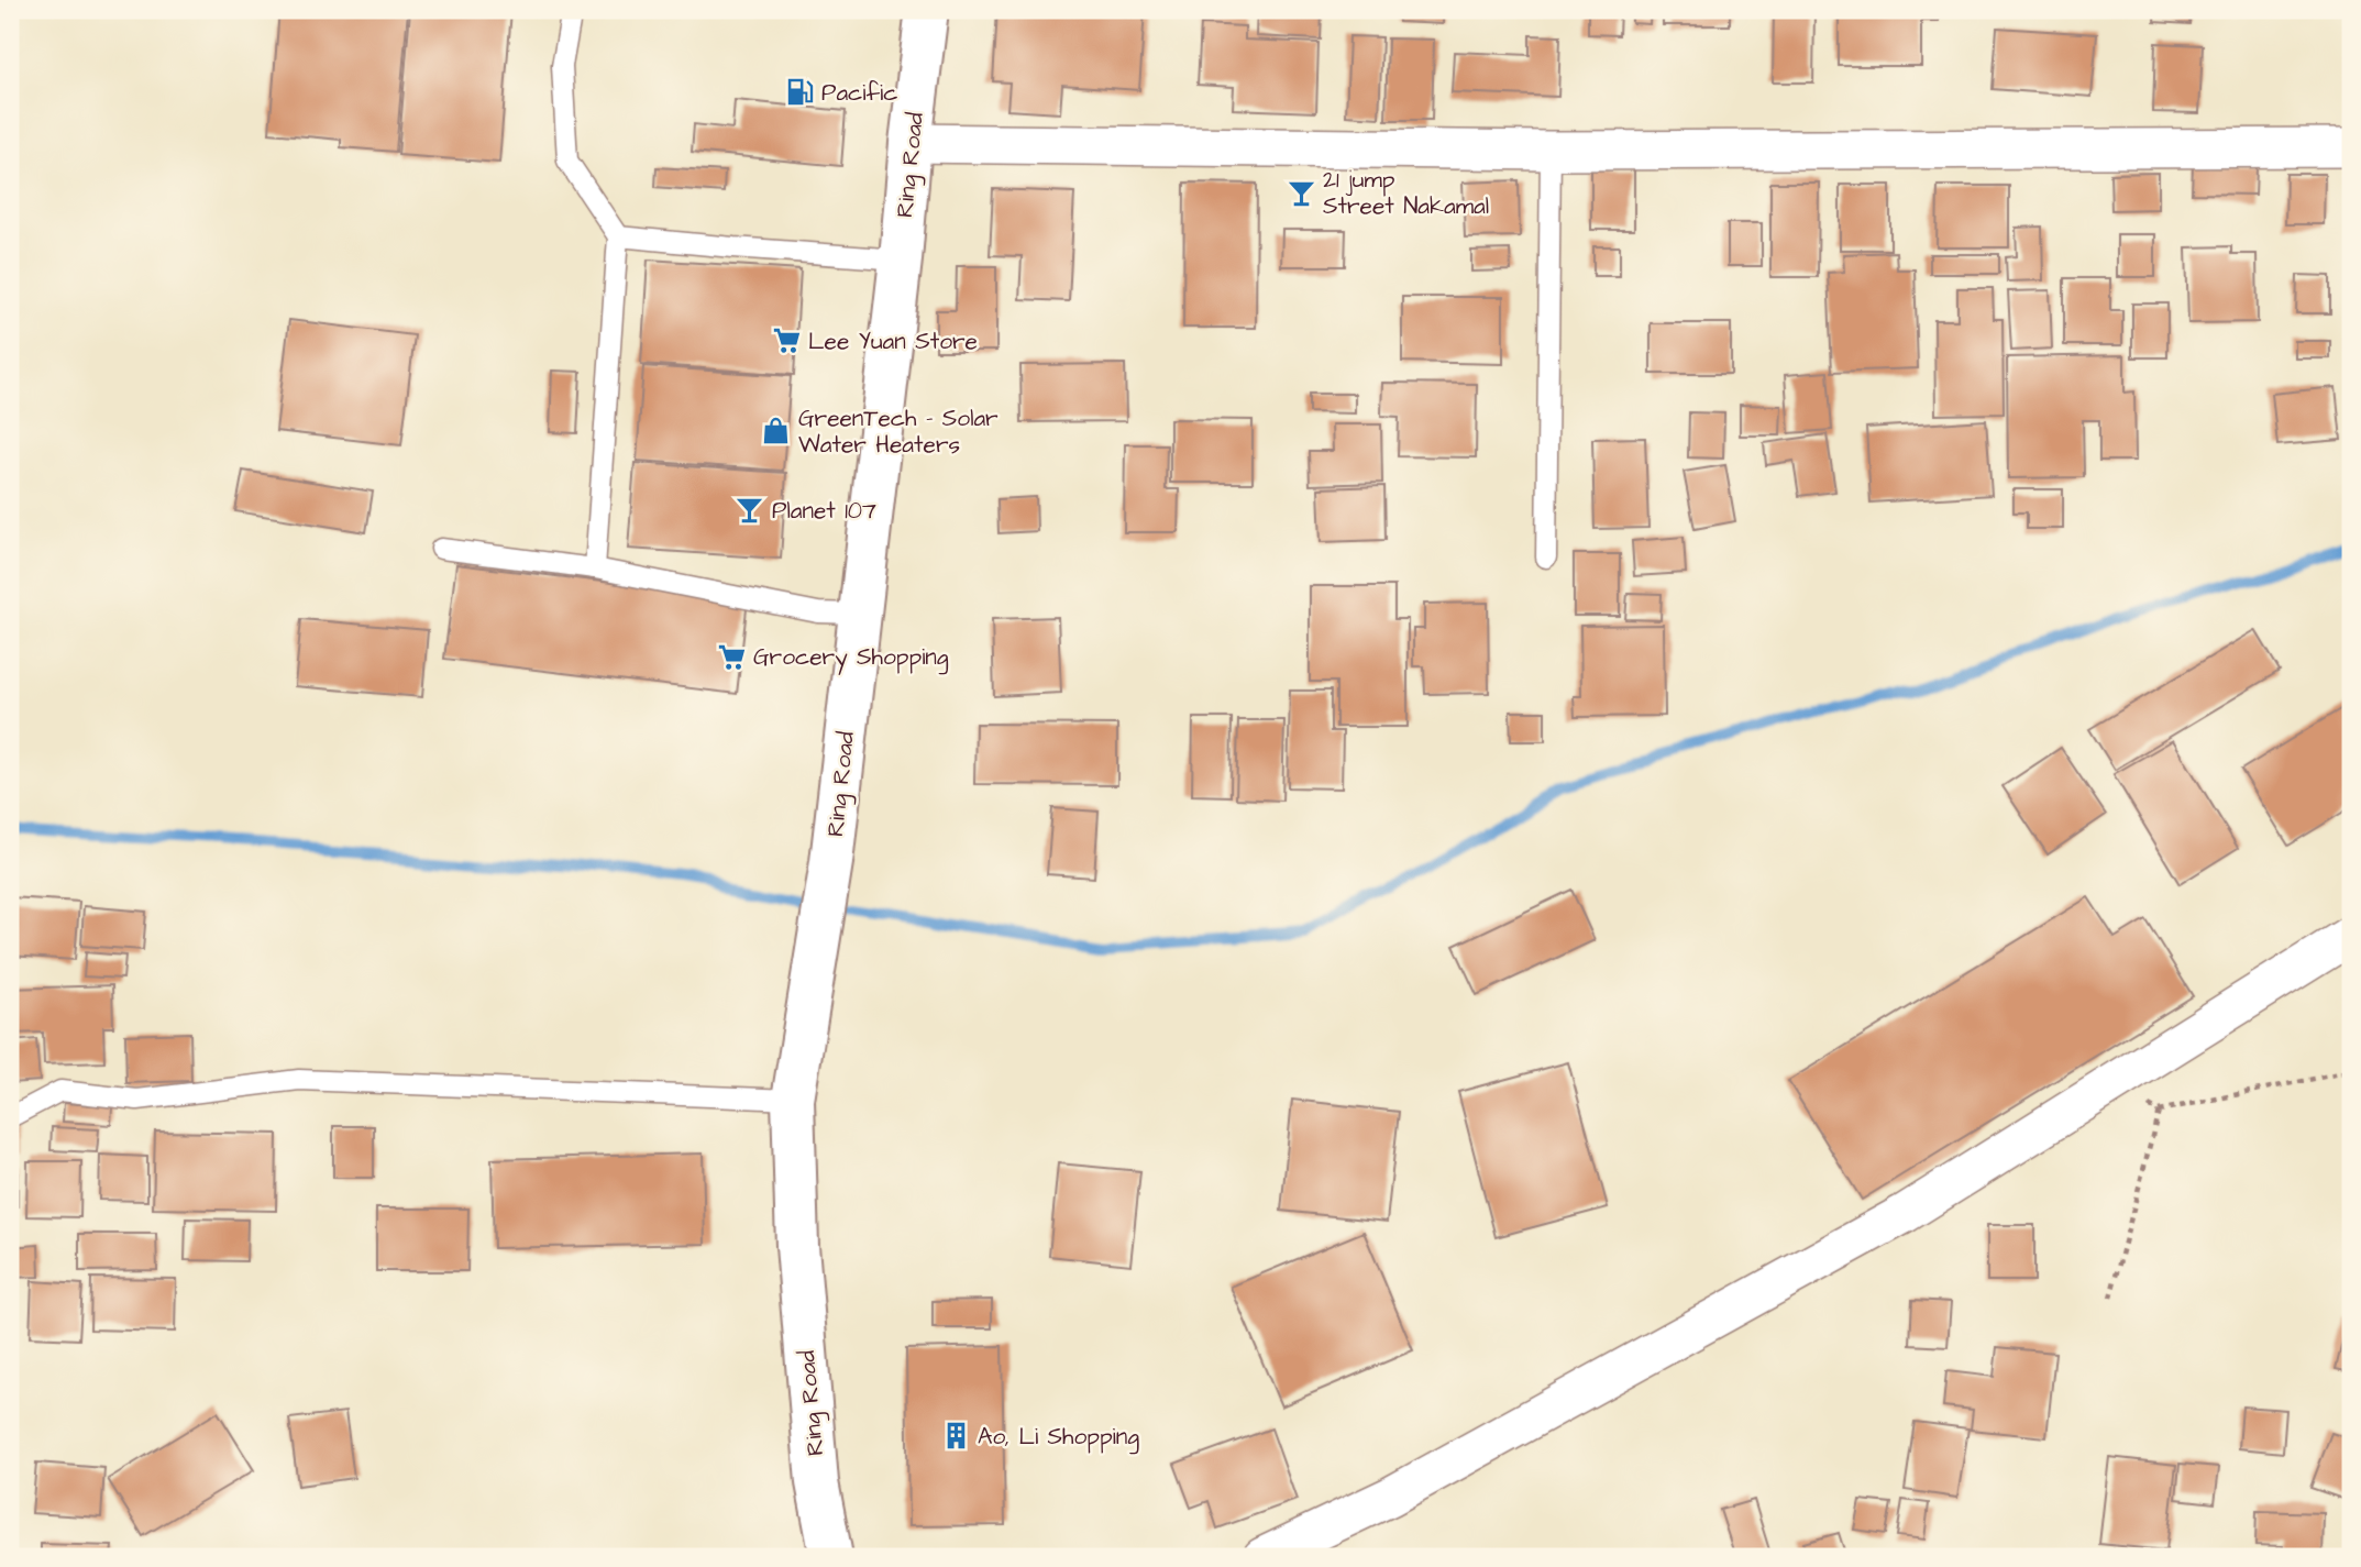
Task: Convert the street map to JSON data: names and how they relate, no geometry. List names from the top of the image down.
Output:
{
  "streets": {
    "main road": ["Ring Road"]
  },
  "places": {
    "fuel station": ["Pacific"],
    "bar": ["21 jump Street Nakamal", "Planet 107"],
    "supermarket": ["Lee Yuan Store", "Grocery Shopping"],
    "shop": ["GreenTech - Solar Water Heaters"],
    "building": ["Ao, Li Shopping"]
  }
}
